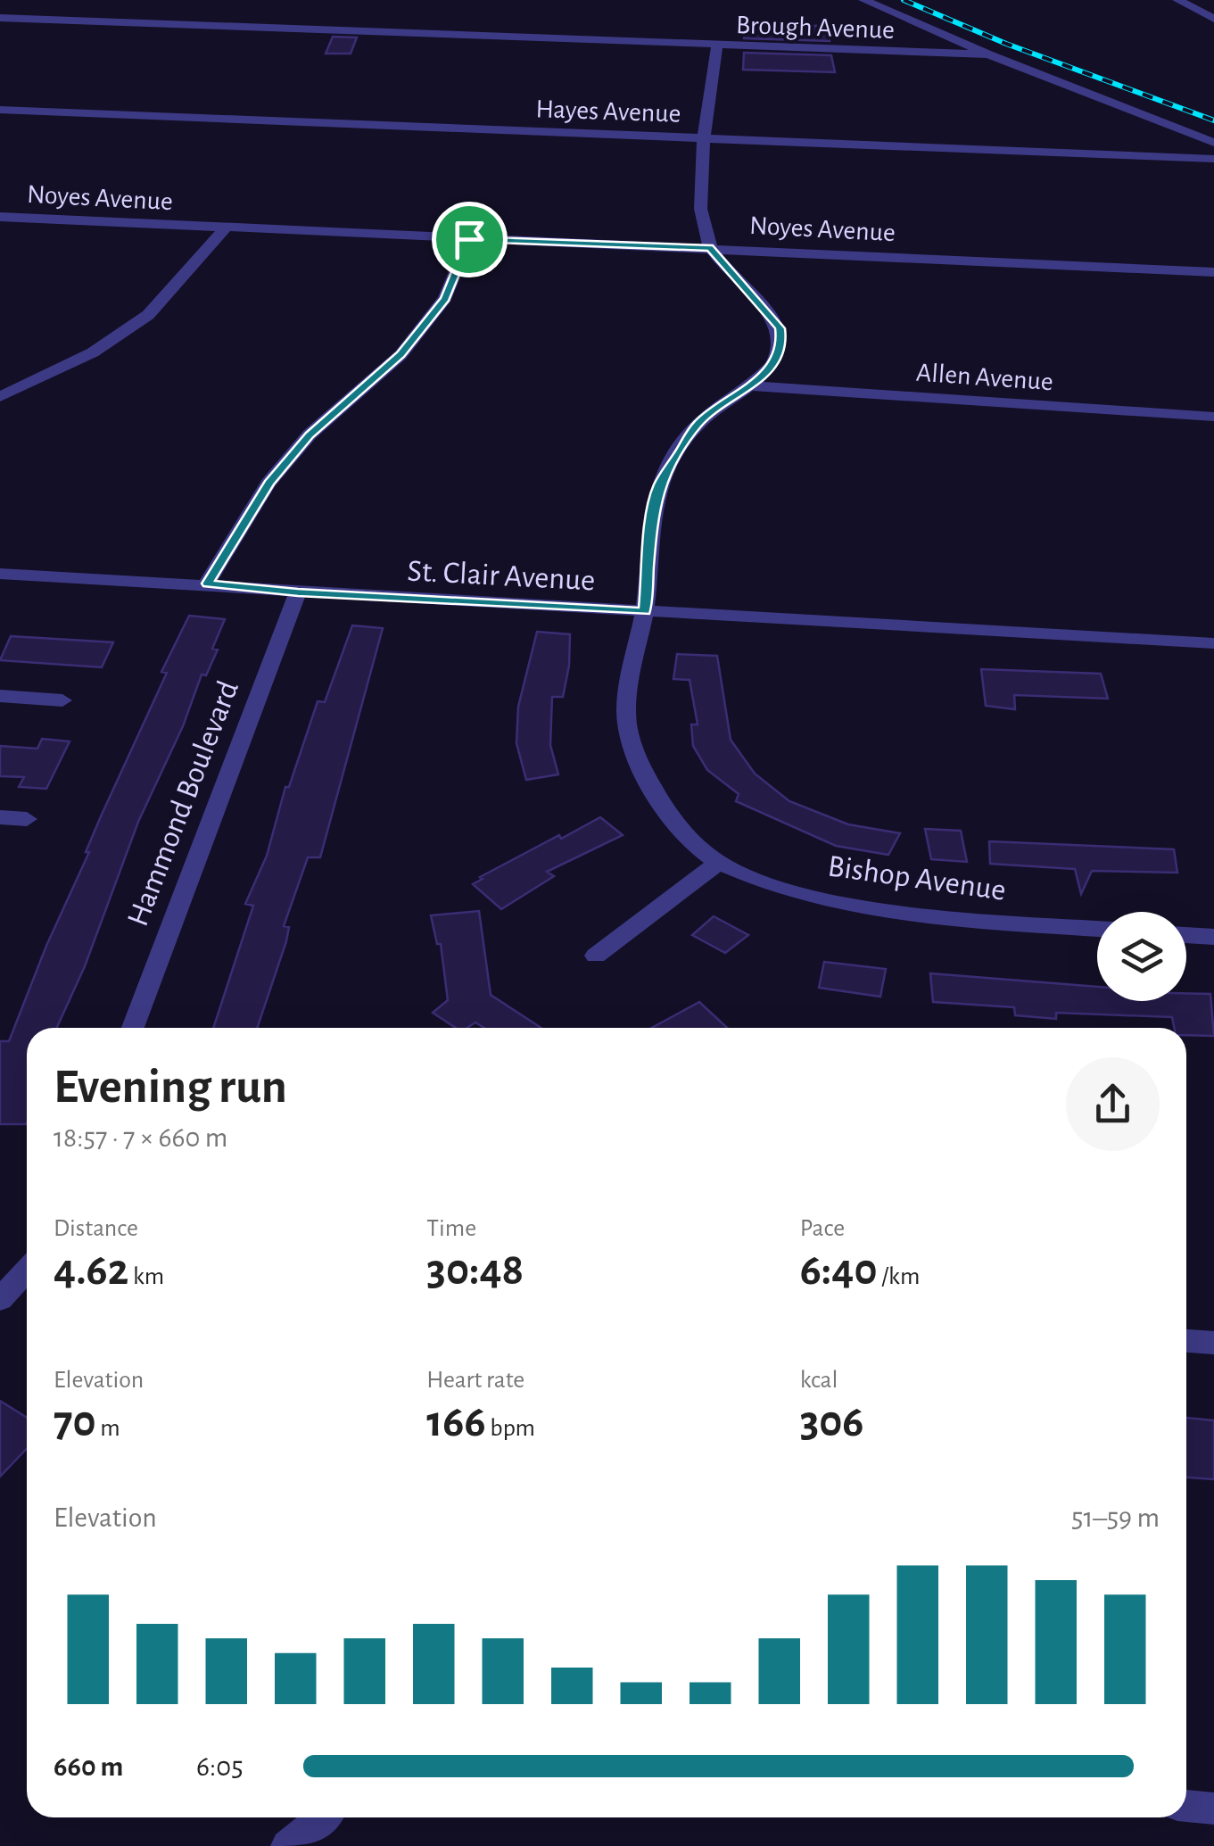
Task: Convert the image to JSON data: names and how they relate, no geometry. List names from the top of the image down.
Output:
{
  "streets": {
    "street": [
      "Brough Avenue",
      "Hayes Avenue",
      "Noyes Avenue",
      "Allen Avenue",
      "St. Clair Avenue",
      "Hammond Boulevard",
      "Bishop Avenue"
    ]
  },
  "crossings": [
    ["St. Clair Avenue", "Hammond Boulevard"]
  ],
  "page": {
    "heading": ["Evening run", "18:57 · 7 × 660 m"],
    "stats": [
      ["Distance", "4.62 km"],
      ["Time", "30:48"],
      ["Pace", "6:40 /km"],
      ["Elevation", "70 m"],
      ["Heart rate", "166 bpm"],
      ["kcal", "306"]
    ],
    "chart": ["Elevation", "51–59 m"],
    "list": [
      {
        "name": "660 m",
        "note": "6:05"
      }
    ]
  }
}
